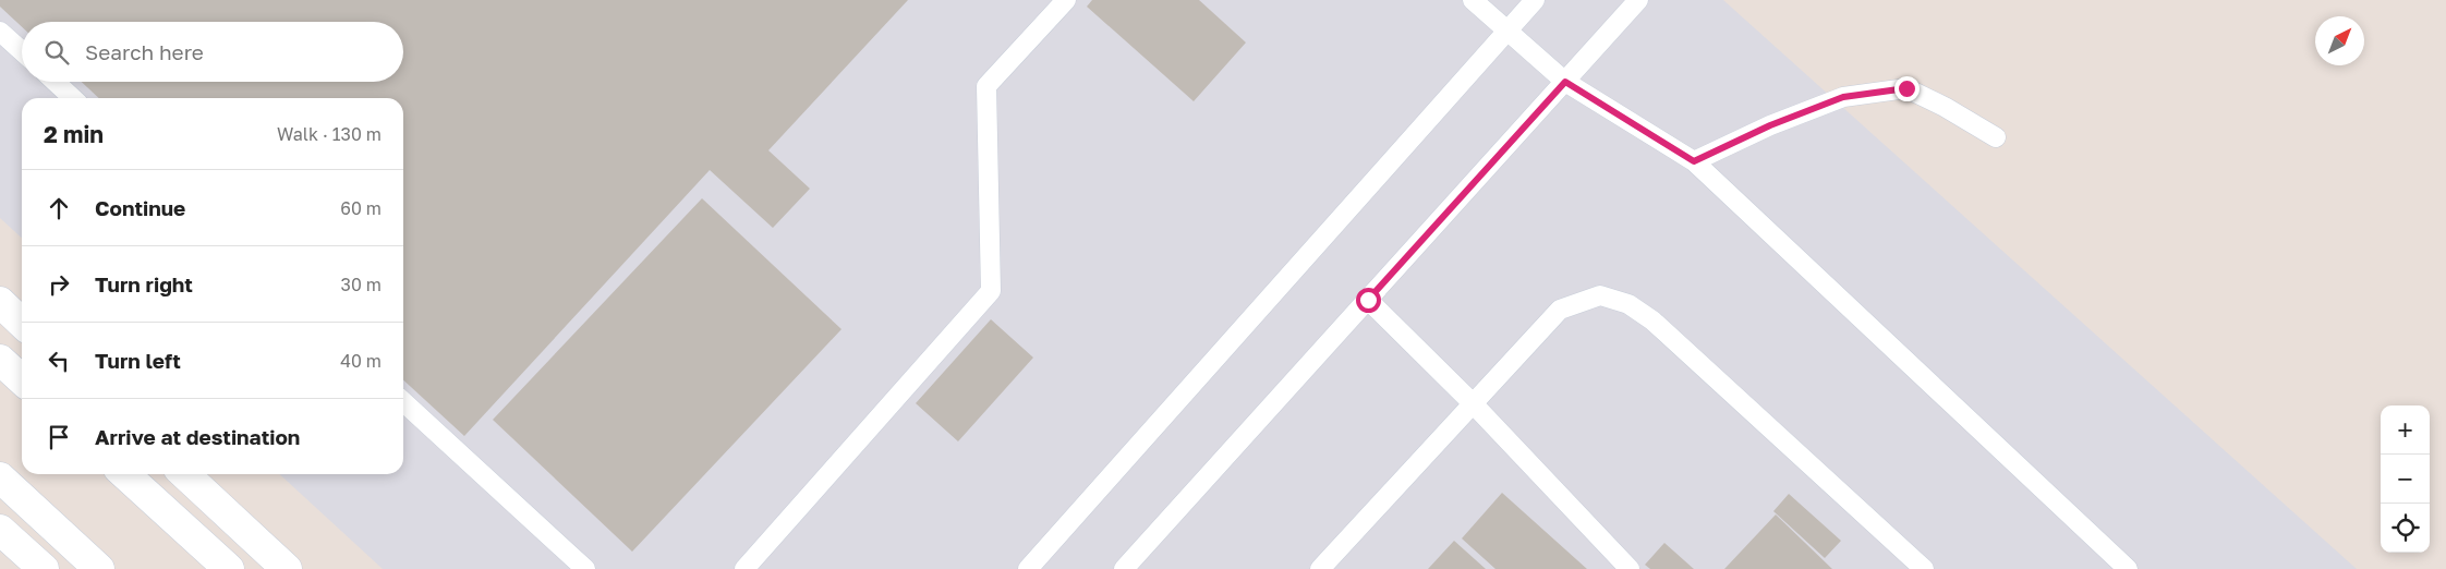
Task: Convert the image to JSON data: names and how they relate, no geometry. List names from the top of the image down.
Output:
{
  "north": "top right",
  "page": {
    "search": "Search here",
    "heading": ["2 min", "Walk · 130 m"],
    "list": [
      ["Continue", "60 m"],
      ["Turn right", "30 m"],
      ["Turn left", "40 m"],
      "Arrive at destination"
    ],
    "map_buttons": ["+", "−"]
  }
}
